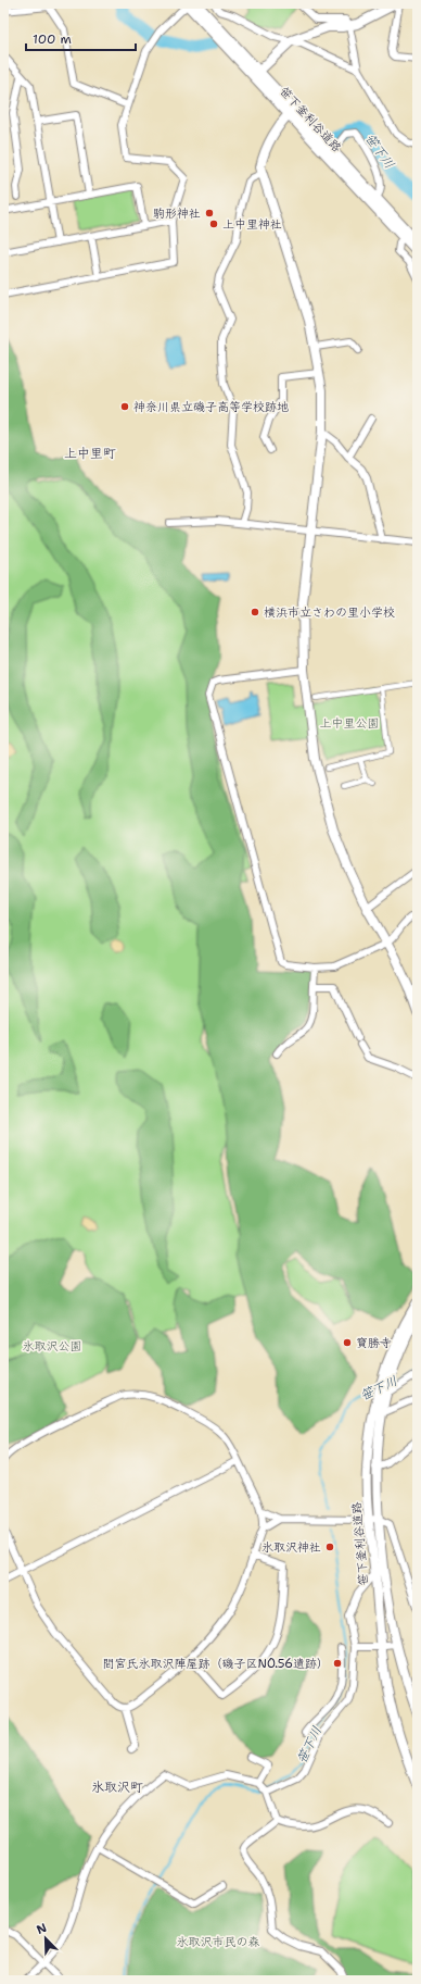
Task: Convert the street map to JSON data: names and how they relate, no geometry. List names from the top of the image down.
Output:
{
  "streets": {
    "street": ["笹下釜利谷道路"]
  },
  "districts": ["上中里町", "氷取沢町"],
  "water": ["笹下川"],
  "parks": ["上中里公園", "氷取沢公園", "氷取沢市民の森"],
  "places": [
    "駒形神社",
    "上中里神社",
    "神奈川県立磯子高等学校跡地",
    "横浜市立さわの里小学校",
    "寶勝寺",
    "氷取沢神社",
    "間宮氏氷取沢陣屋跡（磯子区NO.56遺跡）"
  ],
  "scale_bar": "100 m",
  "north": "top left"
}
